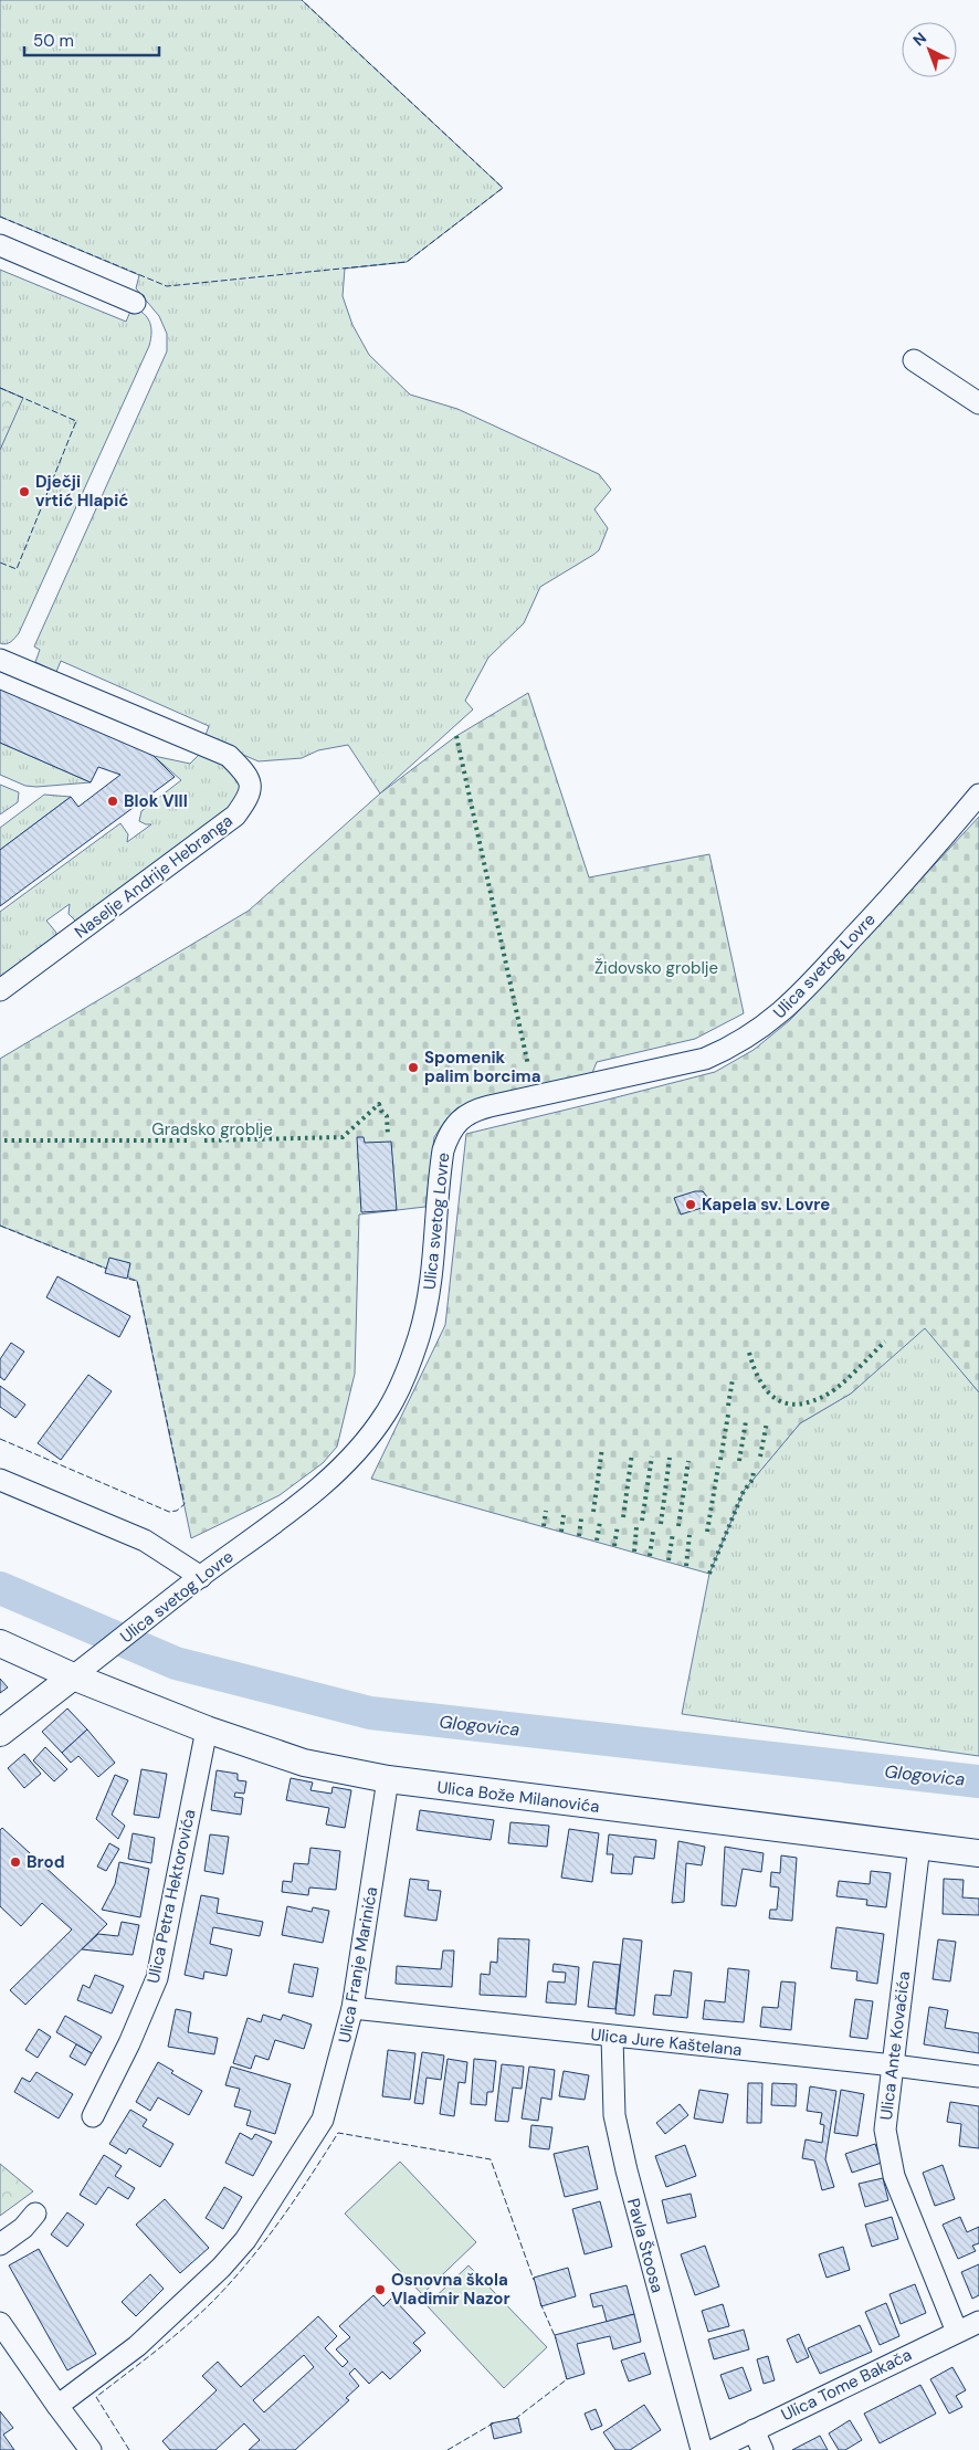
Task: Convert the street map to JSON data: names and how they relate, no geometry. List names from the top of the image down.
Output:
{
  "streets": {
    "main road": ["Ulica Bože Milanovića"],
    "street": [
      "Naselje Andrije Hebranga",
      "Ulica svetog Lovre",
      "Ulica Petra Hektorovića",
      "Ulica Franje Marinića",
      "Ulica Jure Kaštelana",
      "Ulica Ante Kovačića",
      "Pavla Štoosa",
      "Ulica Tome Bakača"
    ]
  },
  "crossings": [
    ["Ulica svetog Lovre", "Ulica Bože Milanovića"],
    ["Ulica Bože Milanovića", "Ulica Petra Hektorovića"],
    ["Ulica Bože Milanovića", "Ulica Franje Marinića"],
    ["Ulica Bože Milanovića", "Ulica Ante Kovačića"],
    ["Ulica Franje Marinića", "Ulica Jure Kaštelana"],
    ["Ulica Jure Kaštelana", "Ulica Ante Kovačića"],
    ["Ulica Jure Kaštelana", "Pavla Štoosa"],
    ["Ulica Ante Kovačića", "Ulica Tome Bakača"]
  ],
  "water": ["Glogovica"],
  "parks": ["Židovsko groblje", "Gradsko groblje"],
  "places": [
    "Dječji vrtić Hlapić",
    "Blok VIII",
    "Spomenik palim borcima",
    "Kapela sv. Lovre",
    "Brod",
    "Osnovna škola Vladimir Nazor"
  ],
  "scale_bar": "50 m",
  "north": "top left"
}
